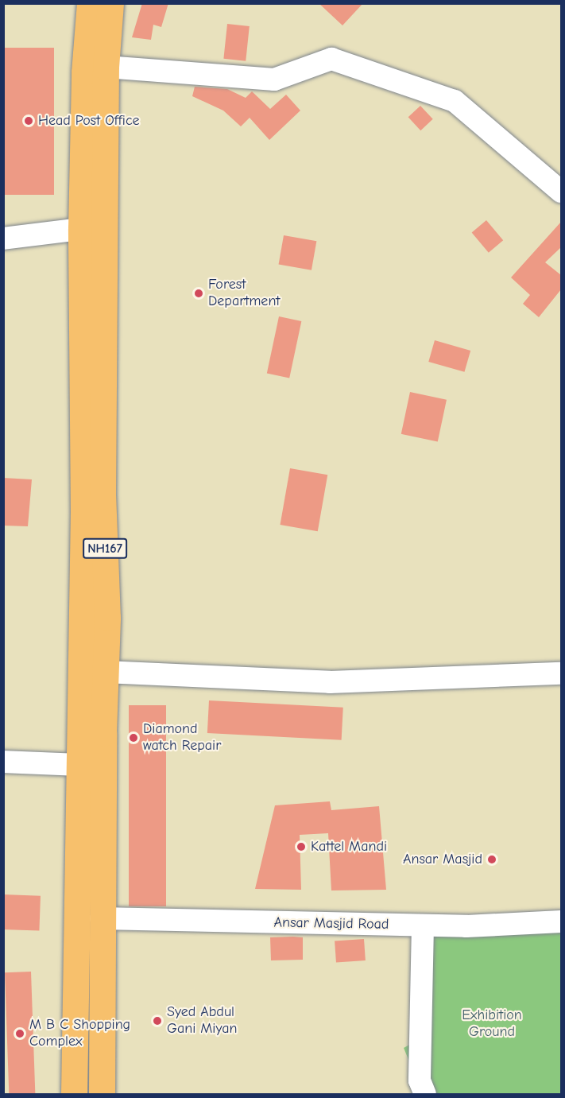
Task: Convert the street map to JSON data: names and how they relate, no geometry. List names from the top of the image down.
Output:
{
  "streets": {
    "highway": ["NH167"],
    "street": ["Ansar Masjid Road"]
  },
  "crossings": [
    ["NH167", "Ansar Masjid Road"]
  ],
  "parks": ["Exhibition Ground"],
  "places": [
    "Head Post Office",
    "Forest Department",
    "Diamond watch Repair",
    "Kattel Mandi",
    "Ansar Masjid",
    "Syed Abdul Gani Miyan",
    "M B C Shopping Complex"
  ]
}
